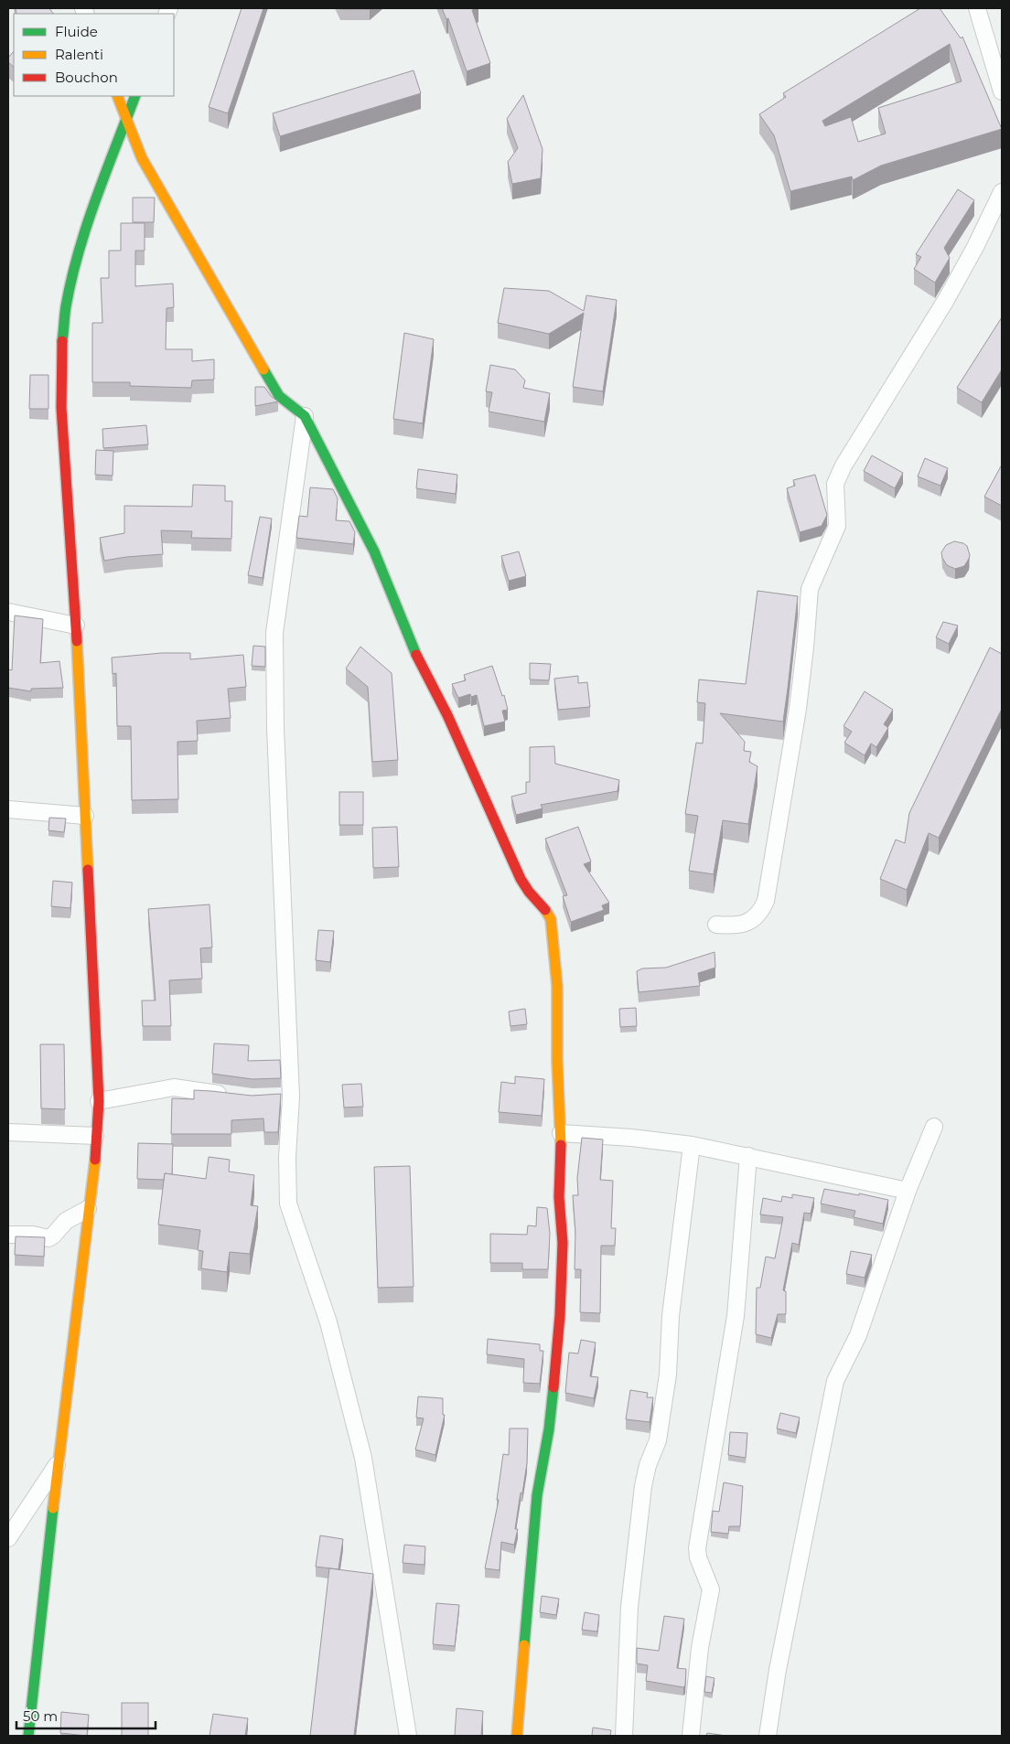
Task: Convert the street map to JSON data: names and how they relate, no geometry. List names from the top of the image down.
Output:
{
  "legend": ["Fluide", "Ralenti", "Bouchon"],
  "scale_bar": "50 m"
}
